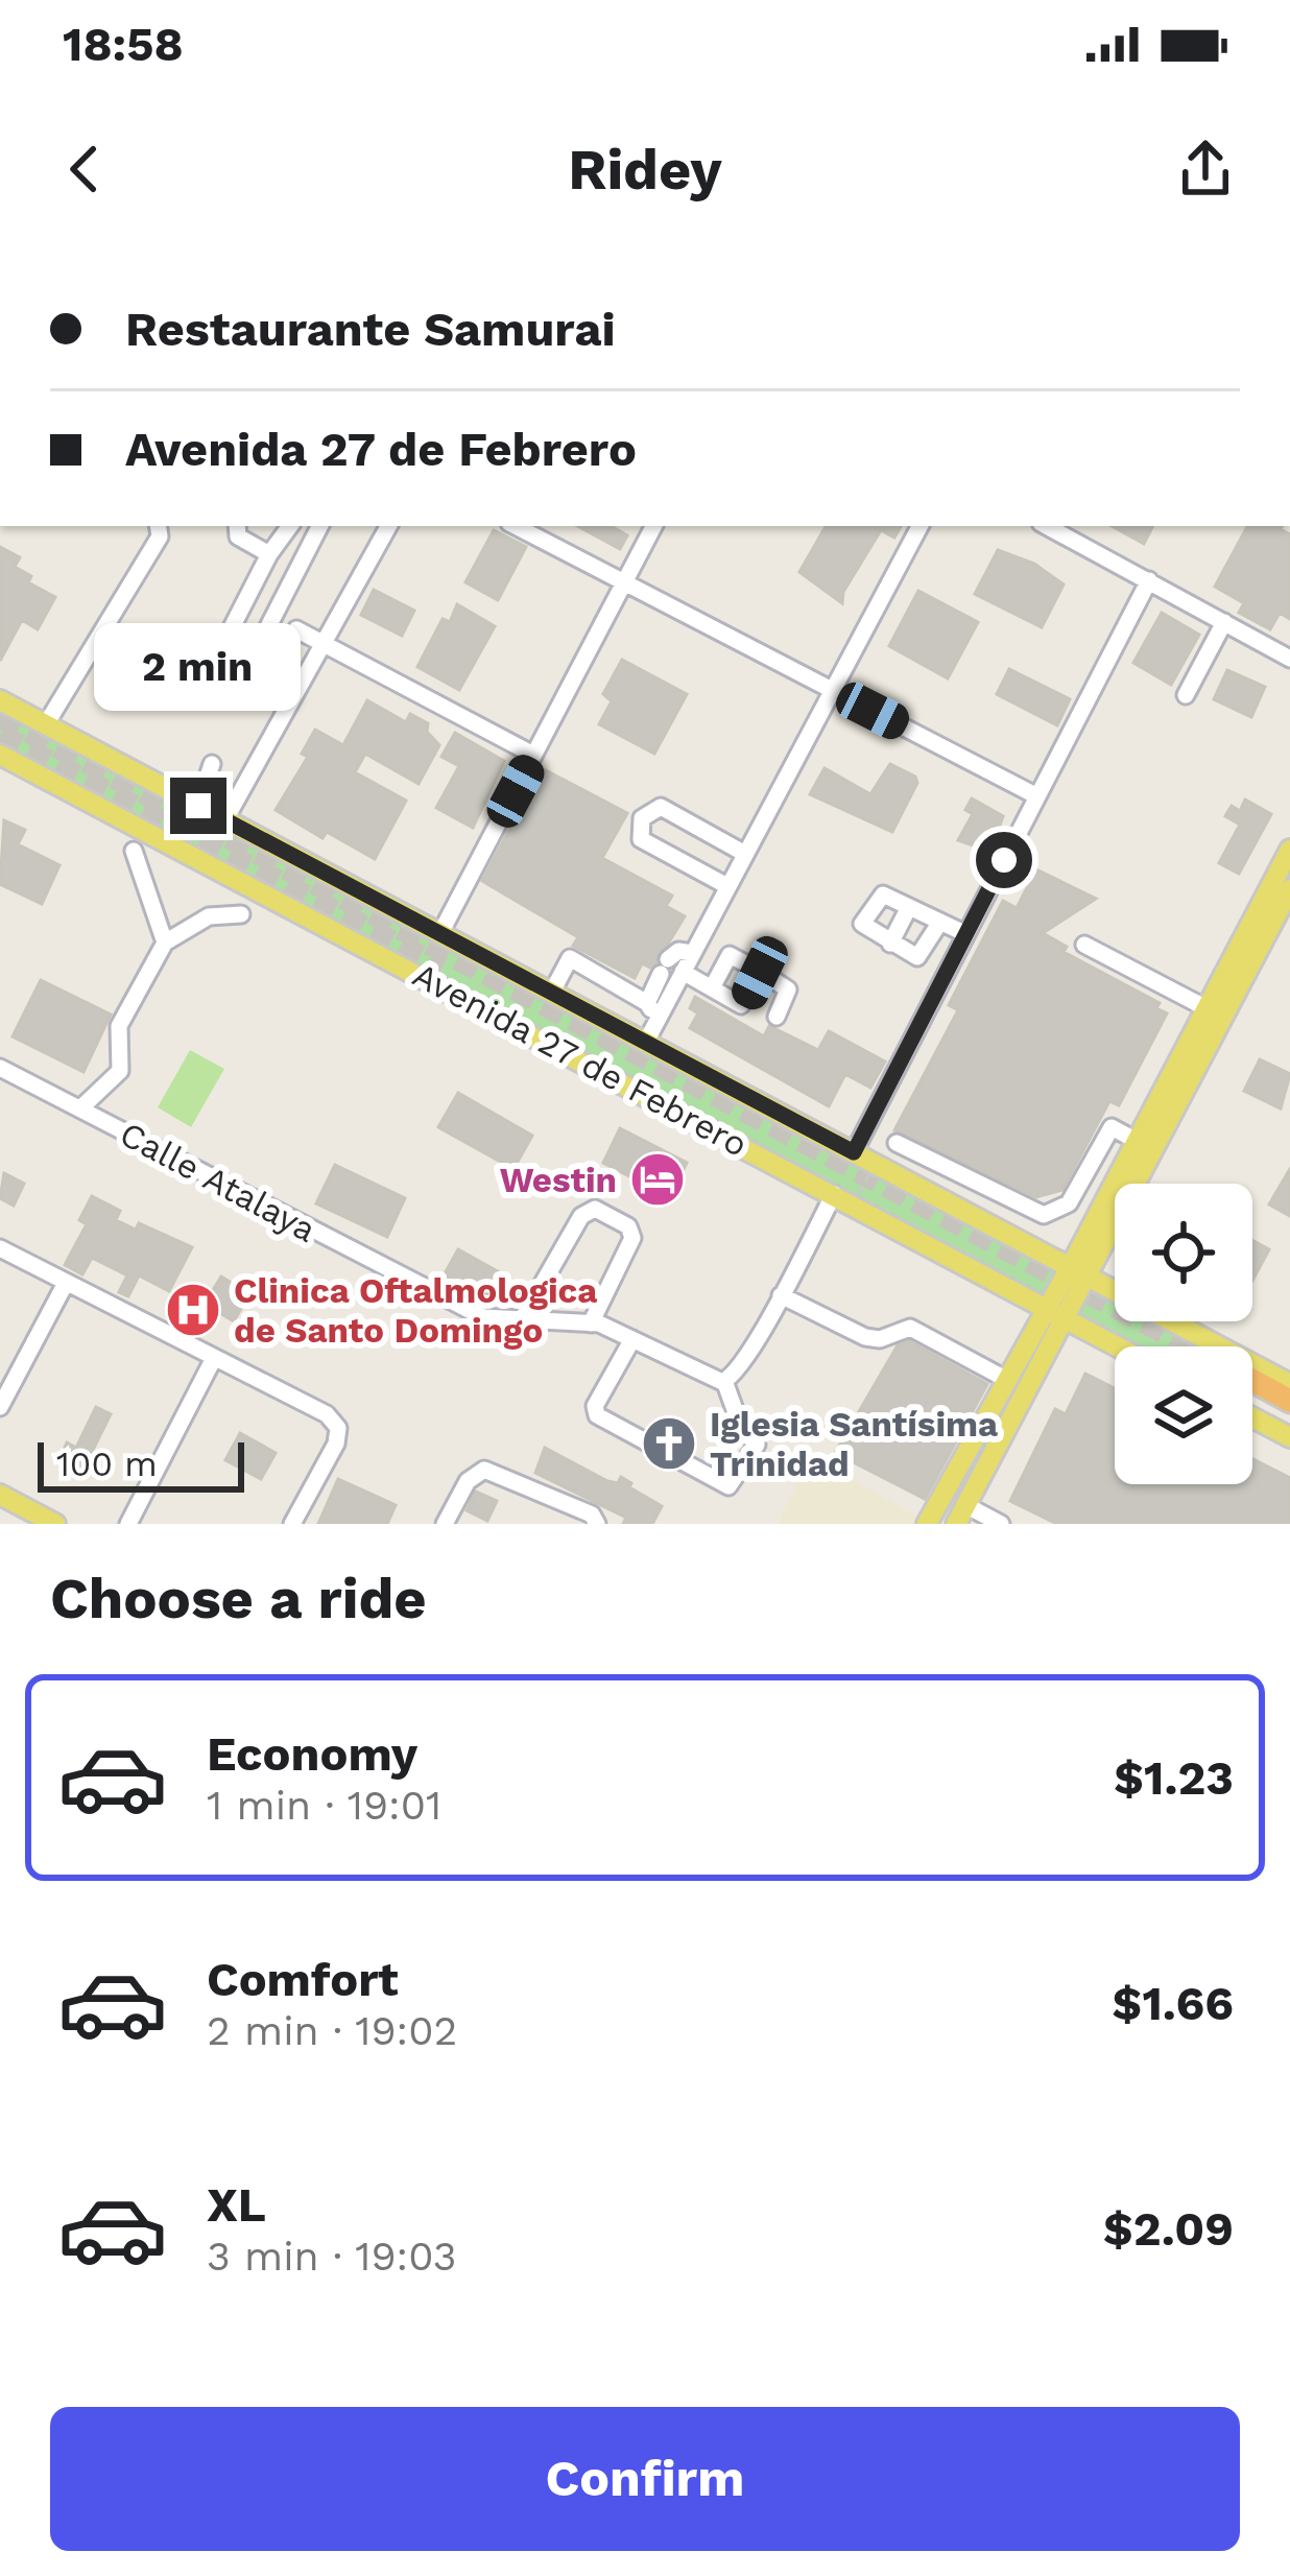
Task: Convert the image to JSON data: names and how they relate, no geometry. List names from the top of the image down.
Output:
{
  "streets": {
    "main road": ["Avenida 27 de Febrero"],
    "street": ["Calle Atalaya"]
  },
  "places": {
    "hotel": ["Westin"],
    "hospital": ["Clinica Oftalmologica de Santo Domingo"],
    "church": ["Iglesia Santísima Trinidad"]
  },
  "scale_bar": "100 m",
  "page": {
    "status": "18:58",
    "header": "Ridey",
    "banner": ["Restaurante Samurai", "Avenida 27 de Febrero"],
    "bubble": "2 min",
    "scale": "100 m",
    "heading": "Choose a ride",
    "list": [
      {
        "name": "Economy",
        "note": "1 min · 19:01",
        "value": "$1.23"
      },
      {
        "name": "Comfort",
        "note": "2 min · 19:02",
        "value": "$1.66"
      },
      {
        "name": "XL",
        "note": "3 min · 19:03",
        "value": "$2.09"
      }
    ],
    "buttons": "Confirm"
  }
}
